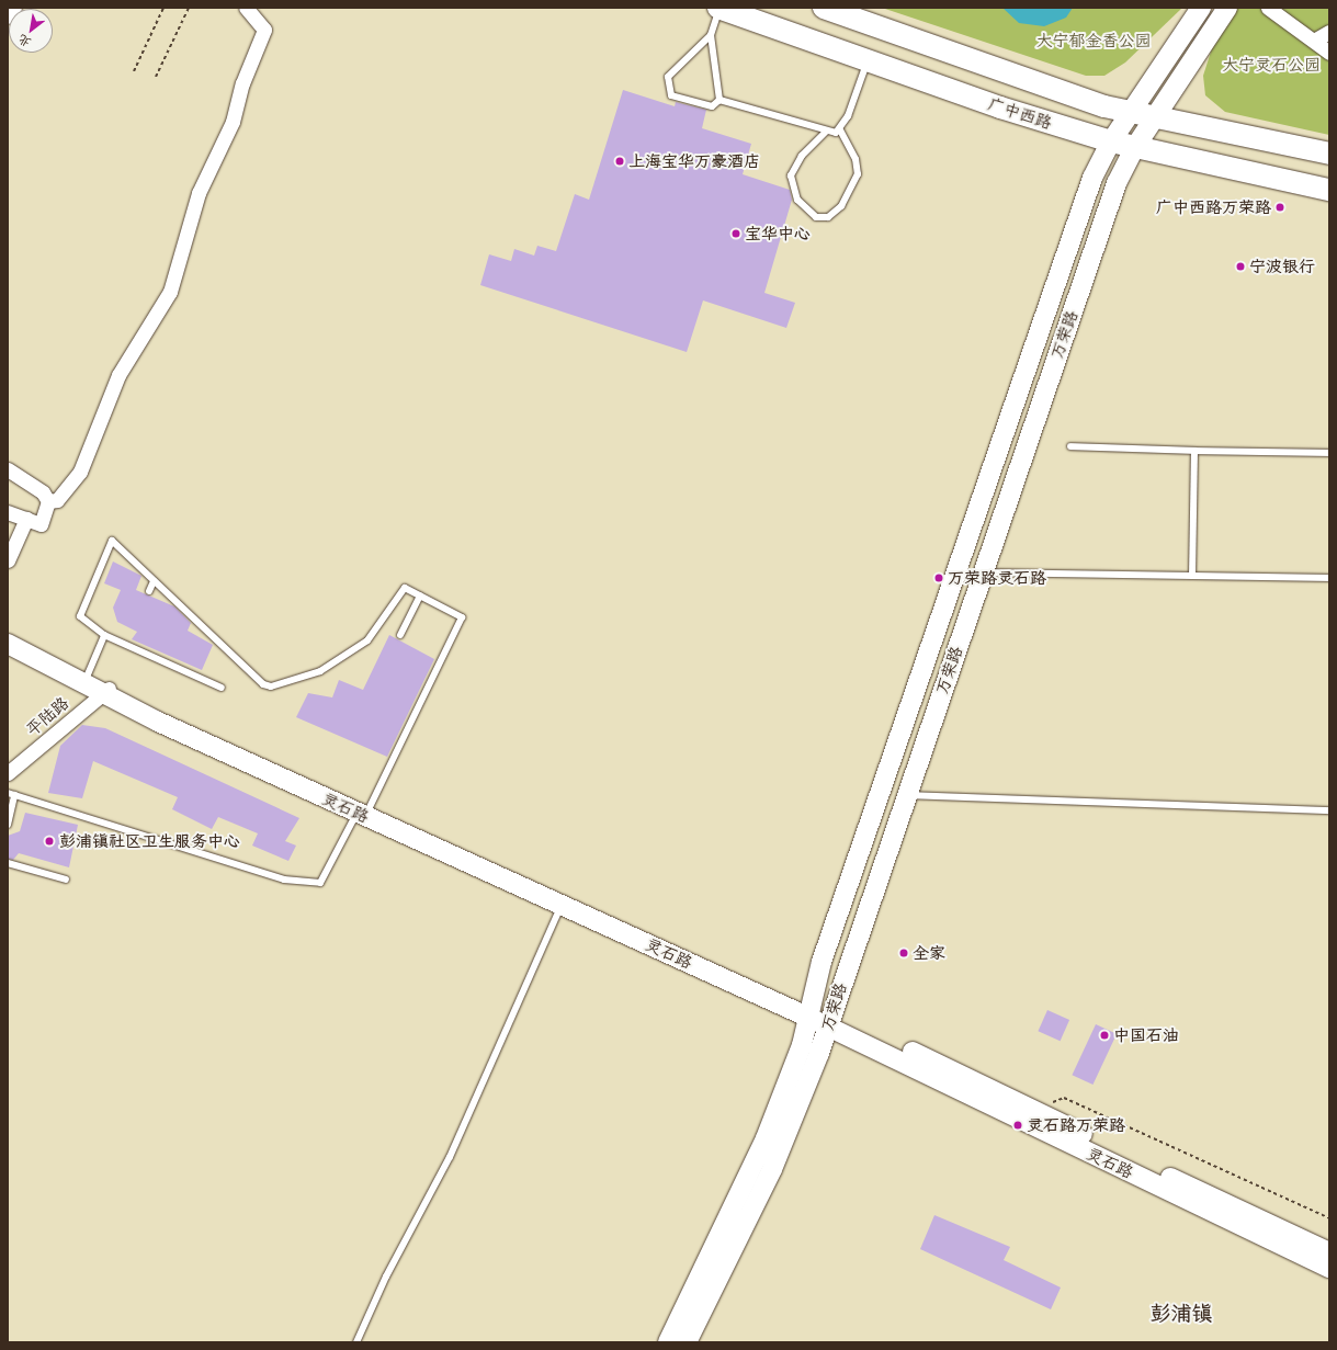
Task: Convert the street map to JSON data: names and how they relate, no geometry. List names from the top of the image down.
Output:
{
  "streets": {
    "main road": ["广中西路", "万荣路", "灵石路"],
    "street": ["平陆路"]
  },
  "crossings": [
    ["广中西路", "万荣路"],
    ["万荣路", "灵石路"],
    ["平陆路", "灵石路"]
  ],
  "districts": ["彭浦镇"],
  "parks": ["大宁郁金香公园", "大宁灵石公园"],
  "places": [
    "上海宝华万豪酒店",
    "广中西路万荣路",
    "宝华中心",
    "宁波银行",
    "万荣路灵石路",
    "彭浦镇社区卫生服务中心",
    "全家",
    "中国石油",
    "灵石路万荣路"
  ],
  "north": "bottom left"
}
